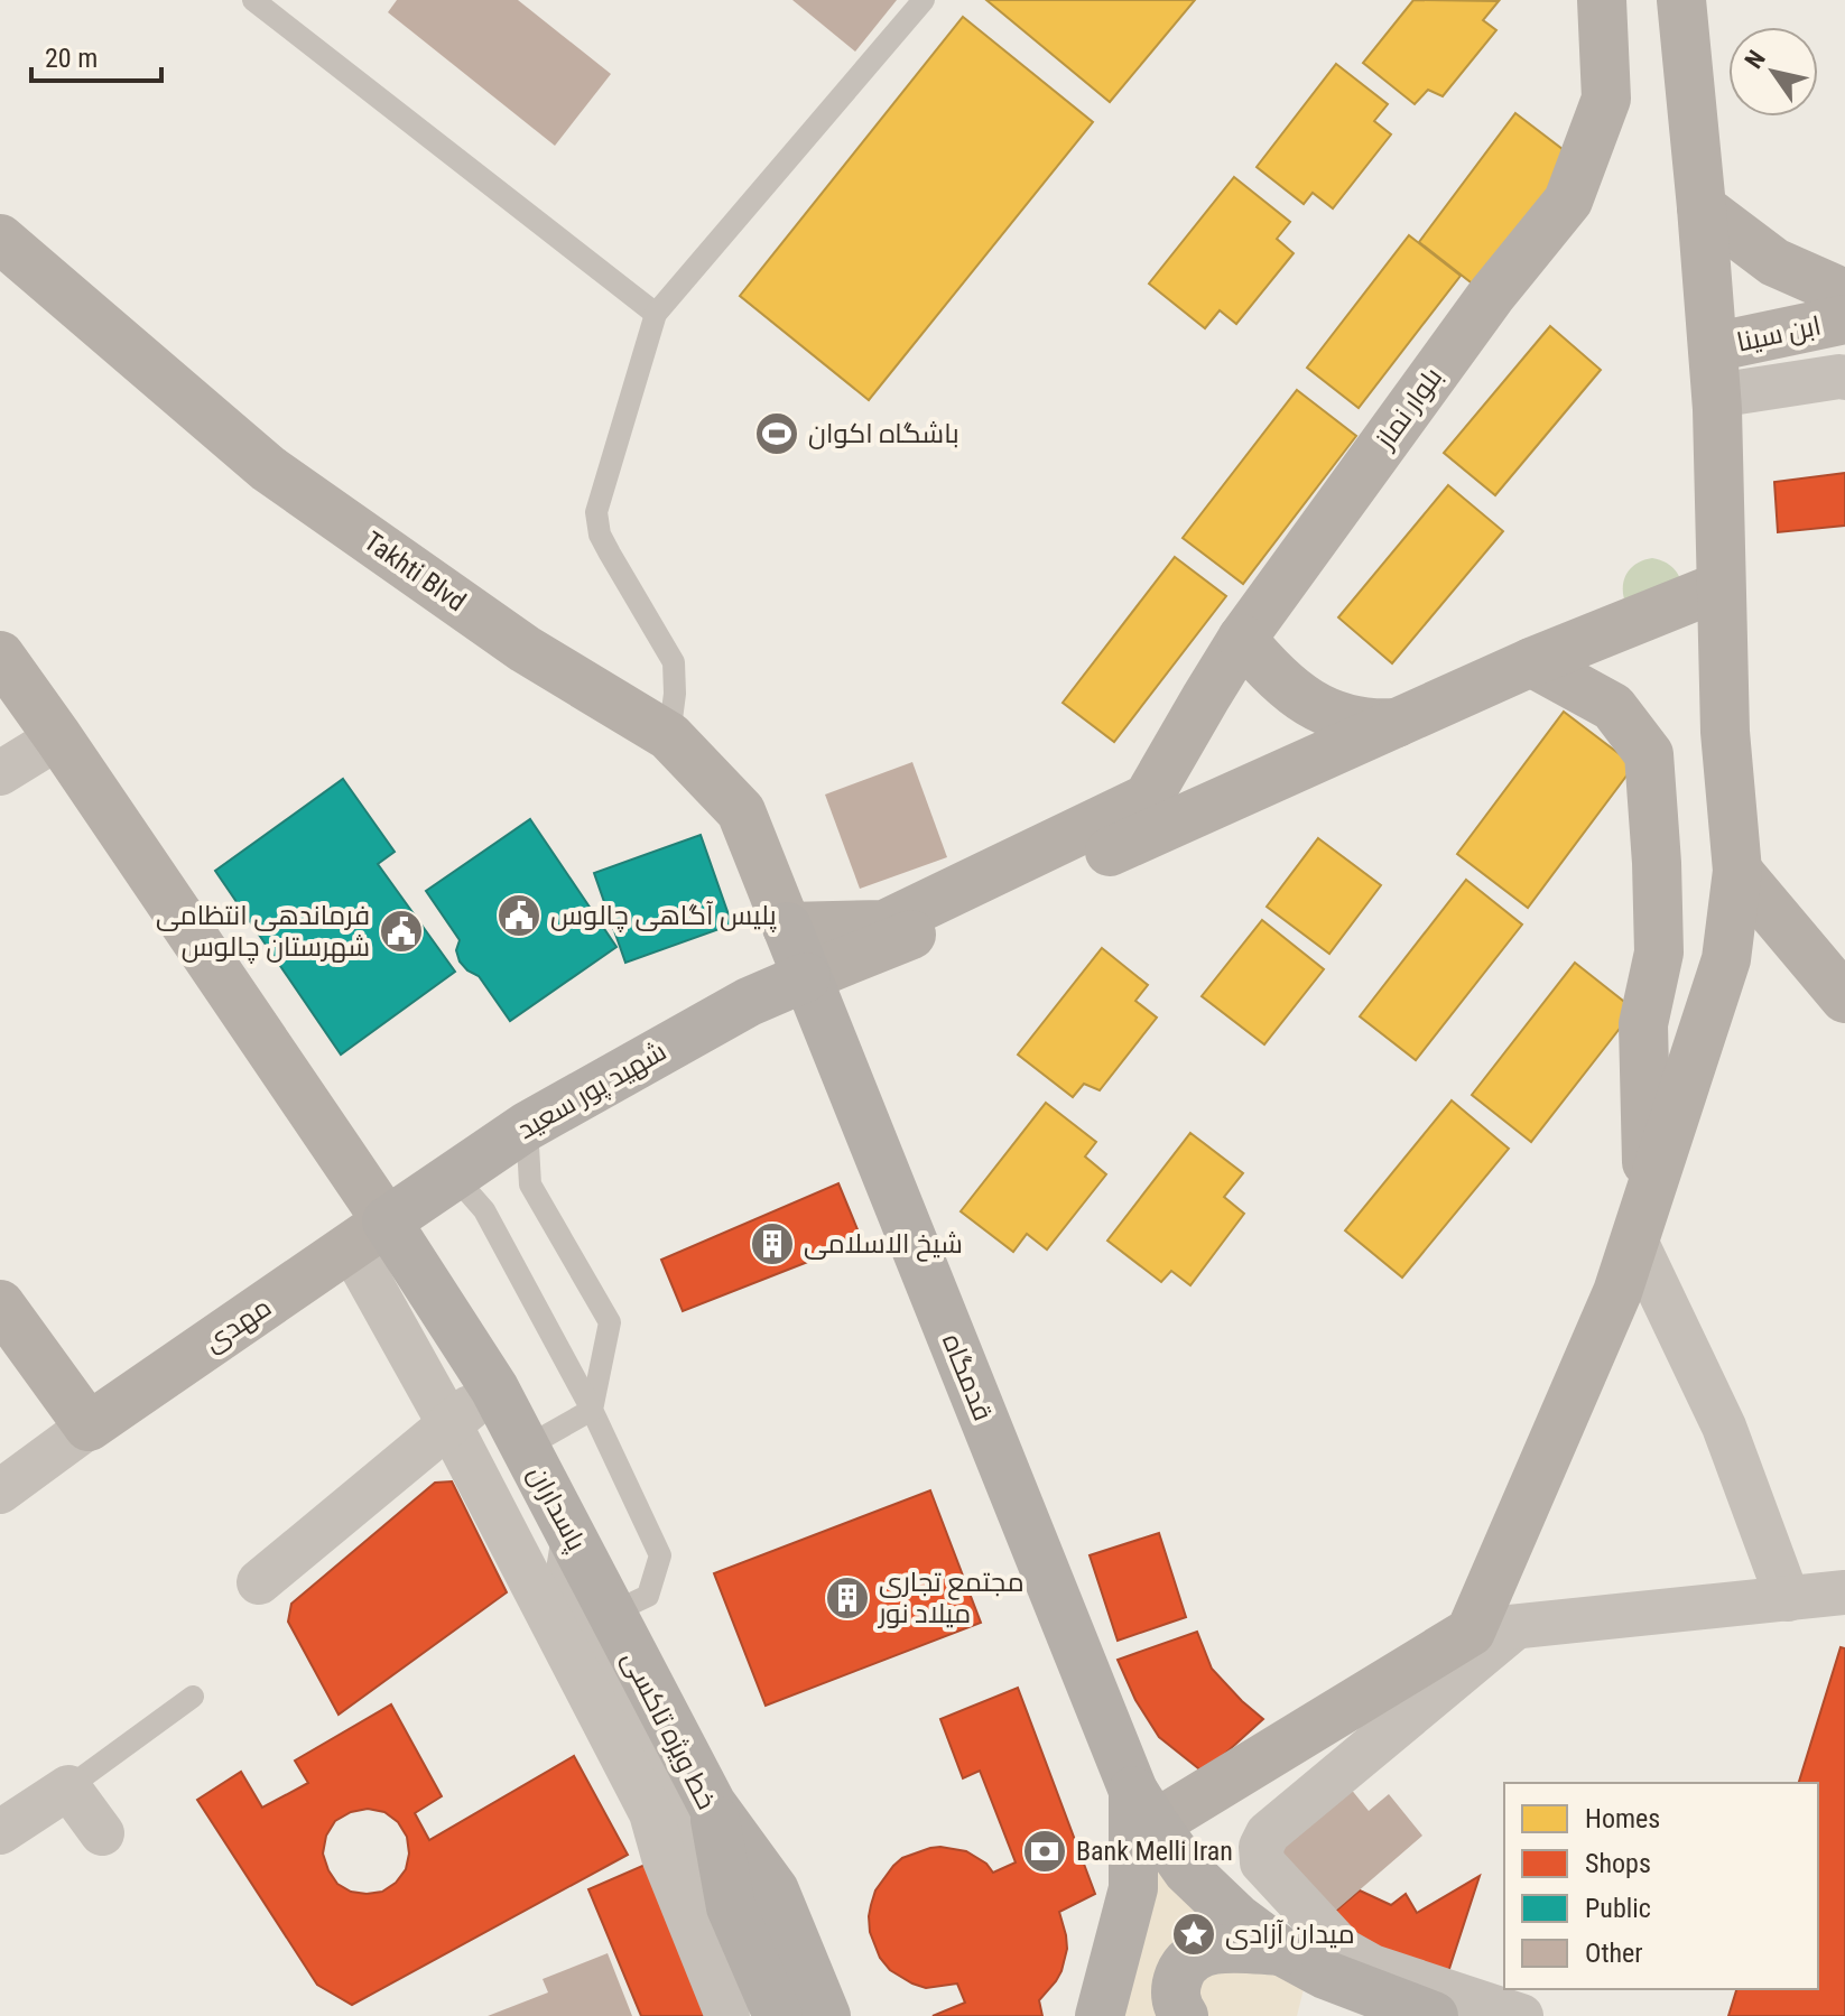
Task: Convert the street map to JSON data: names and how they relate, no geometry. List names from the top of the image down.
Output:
{
  "streets": {
    "main road": [
      "ابن سینا",
      "بلوار نماز",
      "Takhti Blvd",
      "شهید پور سعید",
      "مهدی",
      "قدمگاه",
      "پاسداران"
    ],
    "lane": ["خط ویژه تاکسی"]
  },
  "crossings": [
    ["بلوار نماز", "Takhti Blvd"],
    ["بلوار نماز", "قدمگاه"],
    ["Takhti Blvd", "قدمگاه"],
    ["شهید پور سعید", "مهدی"],
    ["شهید پور سعید", "قدمگاه"],
    ["شهید پور سعید", "پاسداران"],
    ["مهدی", "پاسداران"],
    ["پاسداران", "خط ویژه تاکسی"]
  ],
  "places": {
    "sports": ["باشگاه اکوان"],
    "public building": ["پلیس آگاهی چالوس", "فرماندهی انتظامی شهرستان چالوس"],
    "building": ["شیخ الاسلامی", "مجتمع تجاری میلاد نور"],
    "bank": ["Bank Melli Iran"],
    "place": ["میدان آزادی"]
  },
  "legend": [
    "Homes",
    "Shops",
    "Public",
    "Other"
  ],
  "scale_bar": "20 m",
  "north": "top left"
}
